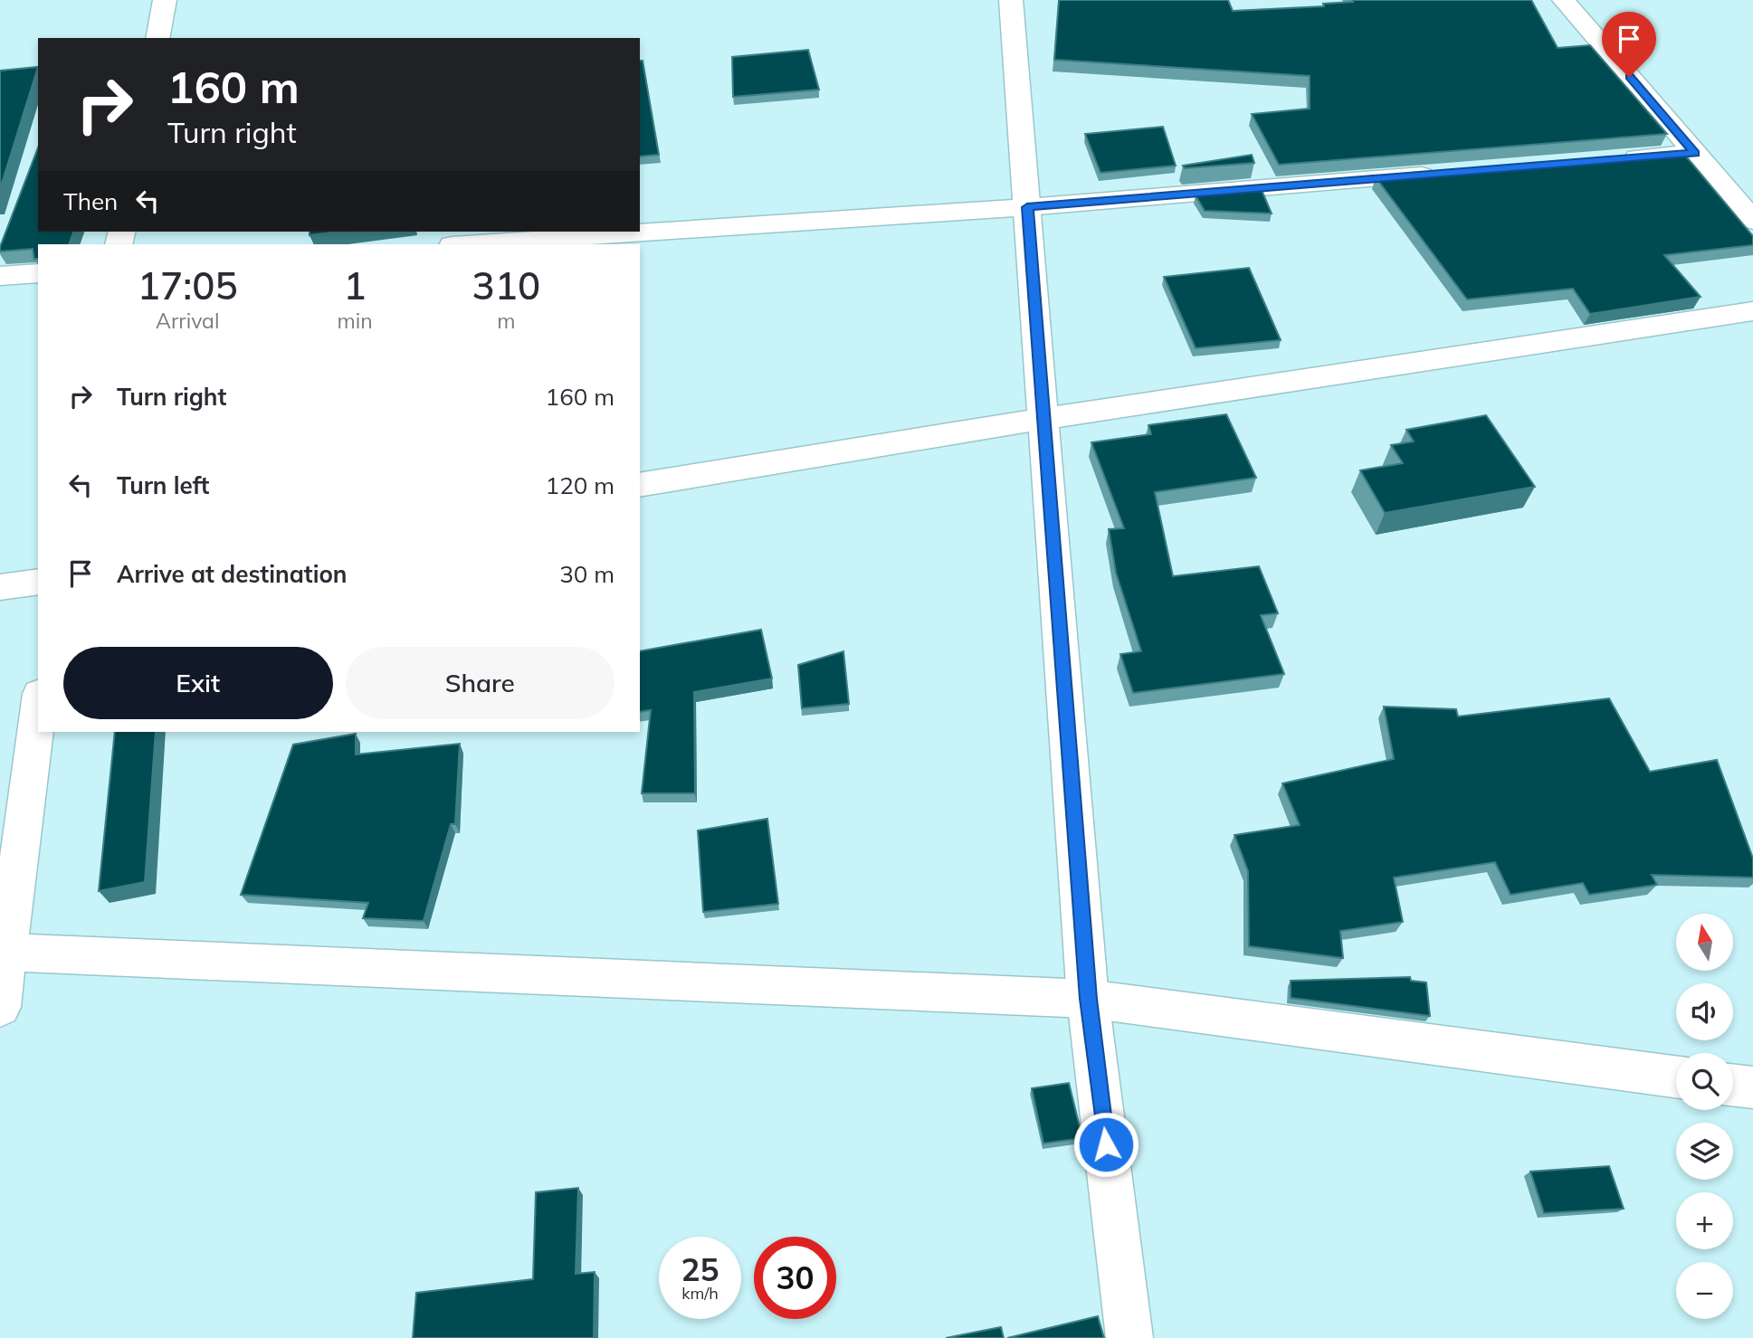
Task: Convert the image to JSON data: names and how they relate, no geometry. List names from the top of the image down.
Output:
{
  "north": "top",
  "page": {
    "turn": ["160 m", "Turn right"],
    "then": "Then",
    "eta": [
      "17:05",
      "Arrival",
      "1",
      "min",
      "310",
      "m"
    ],
    "list": [
      {
        "name": "Turn right",
        "value": "160 m"
      },
      {
        "name": "Turn left",
        "value": "120 m"
      },
      {
        "name": "Arrive at destination",
        "value": "30 m"
      }
    ],
    "buttons": ["Exit", "Share"],
    "map_buttons": ["+", "−"],
    "speed": "25 km/h",
    "limit": "30"
  }
}
